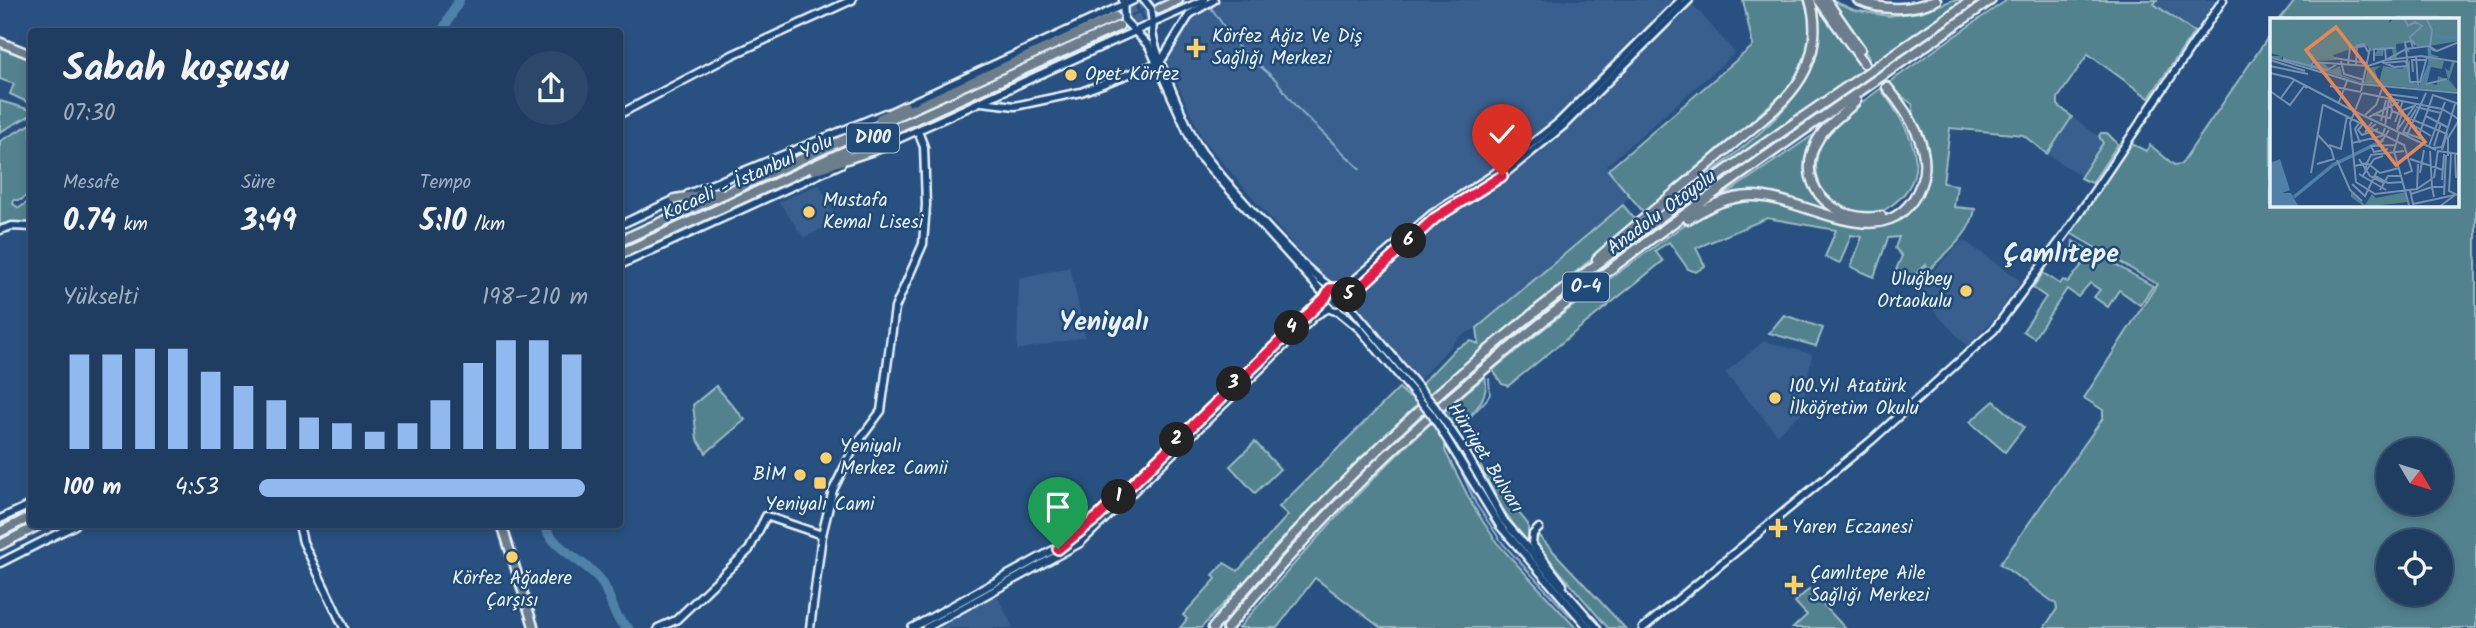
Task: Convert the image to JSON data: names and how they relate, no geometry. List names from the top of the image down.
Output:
{
  "streets": {
    "highway": [
      "D100",
      "Kocaeli - İstanbul Yolu",
      "Anadolu Otoyolu",
      "O-4"
    ],
    "main road": ["Hürriyet Bulvarı"]
  },
  "crossings": [
    ["D100", "Kocaeli - İstanbul Yolu"]
  ],
  "districts": ["Çamlıtepe", "Yeniyalı"],
  "places": {
    "health": ["Körfez Ağız Ve Diş Sağlığı Merkezi", "Yaren Eczanesi", "Çamlıtepe Aile Sağlığı Merkezi"],
    "other": [
      "Opet Körfez",
      "Mustafa Kemal Lisesi",
      "Uluğbey Ortaokulu",
      "100.Yıl Atatürk İlköğretim Okulu",
      "Yeniyalı Merkez Camii",
      "BİM",
      "Körfez Ağadere Çarşısı"
    ],
    "transit": ["Yeniyalı Cami"]
  },
  "north": "bottom right",
  "page": {
    "heading": ["Sabah koşusu", "07:30"],
    "stats": [
      ["Mesafe", "0.74 km"],
      ["Süre", "3:49"],
      ["Tempo", "5:10 /km"]
    ],
    "pins": [
      "6",
      "5",
      "4",
      "3",
      "2",
      "1"
    ],
    "chart": ["Yükselti", "198–210 m"],
    "list": [
      {
        "name": "100 m",
        "note": "4:53"
      }
    ]
  }
}
